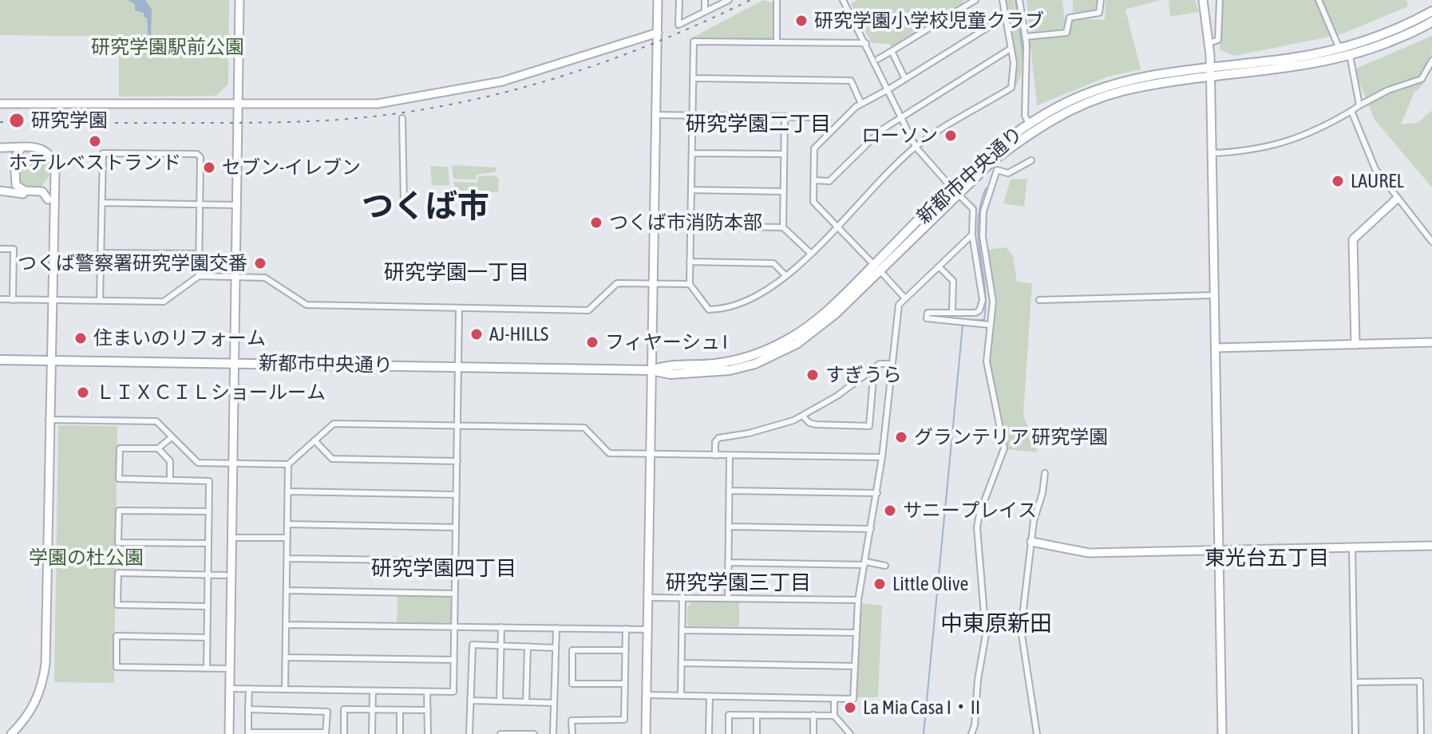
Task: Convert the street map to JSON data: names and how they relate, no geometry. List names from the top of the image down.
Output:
{
  "streets": {
    "main road": ["新都市中央通り"]
  },
  "districts": [
    "研究学園二丁目",
    "つくば市",
    "研究学園一丁目",
    "東光台五丁目",
    "研究学園四丁目",
    "研究学園三丁目",
    "中東原新田"
  ],
  "parks": ["研究学園駅前公園", "学園の杜公園"],
  "places": [
    "研究学園小学校児童クラブ",
    "研究学園",
    "ローソン",
    "ホテルベストランド",
    "セブン-イレブン",
    "LAUREL",
    "つくば市消防本部",
    "つくば警察署研究学園交番",
    "AJ-HILLS",
    "住まいのリフォーム",
    "フィヤーシュ I",
    "すぎうら",
    "ＬＩＸＣＩＬショールーム",
    "グランテリア 研究学園",
    "サニープレイス",
    "Little Olive",
    "La Mia Casa I・II"
  ]
}
